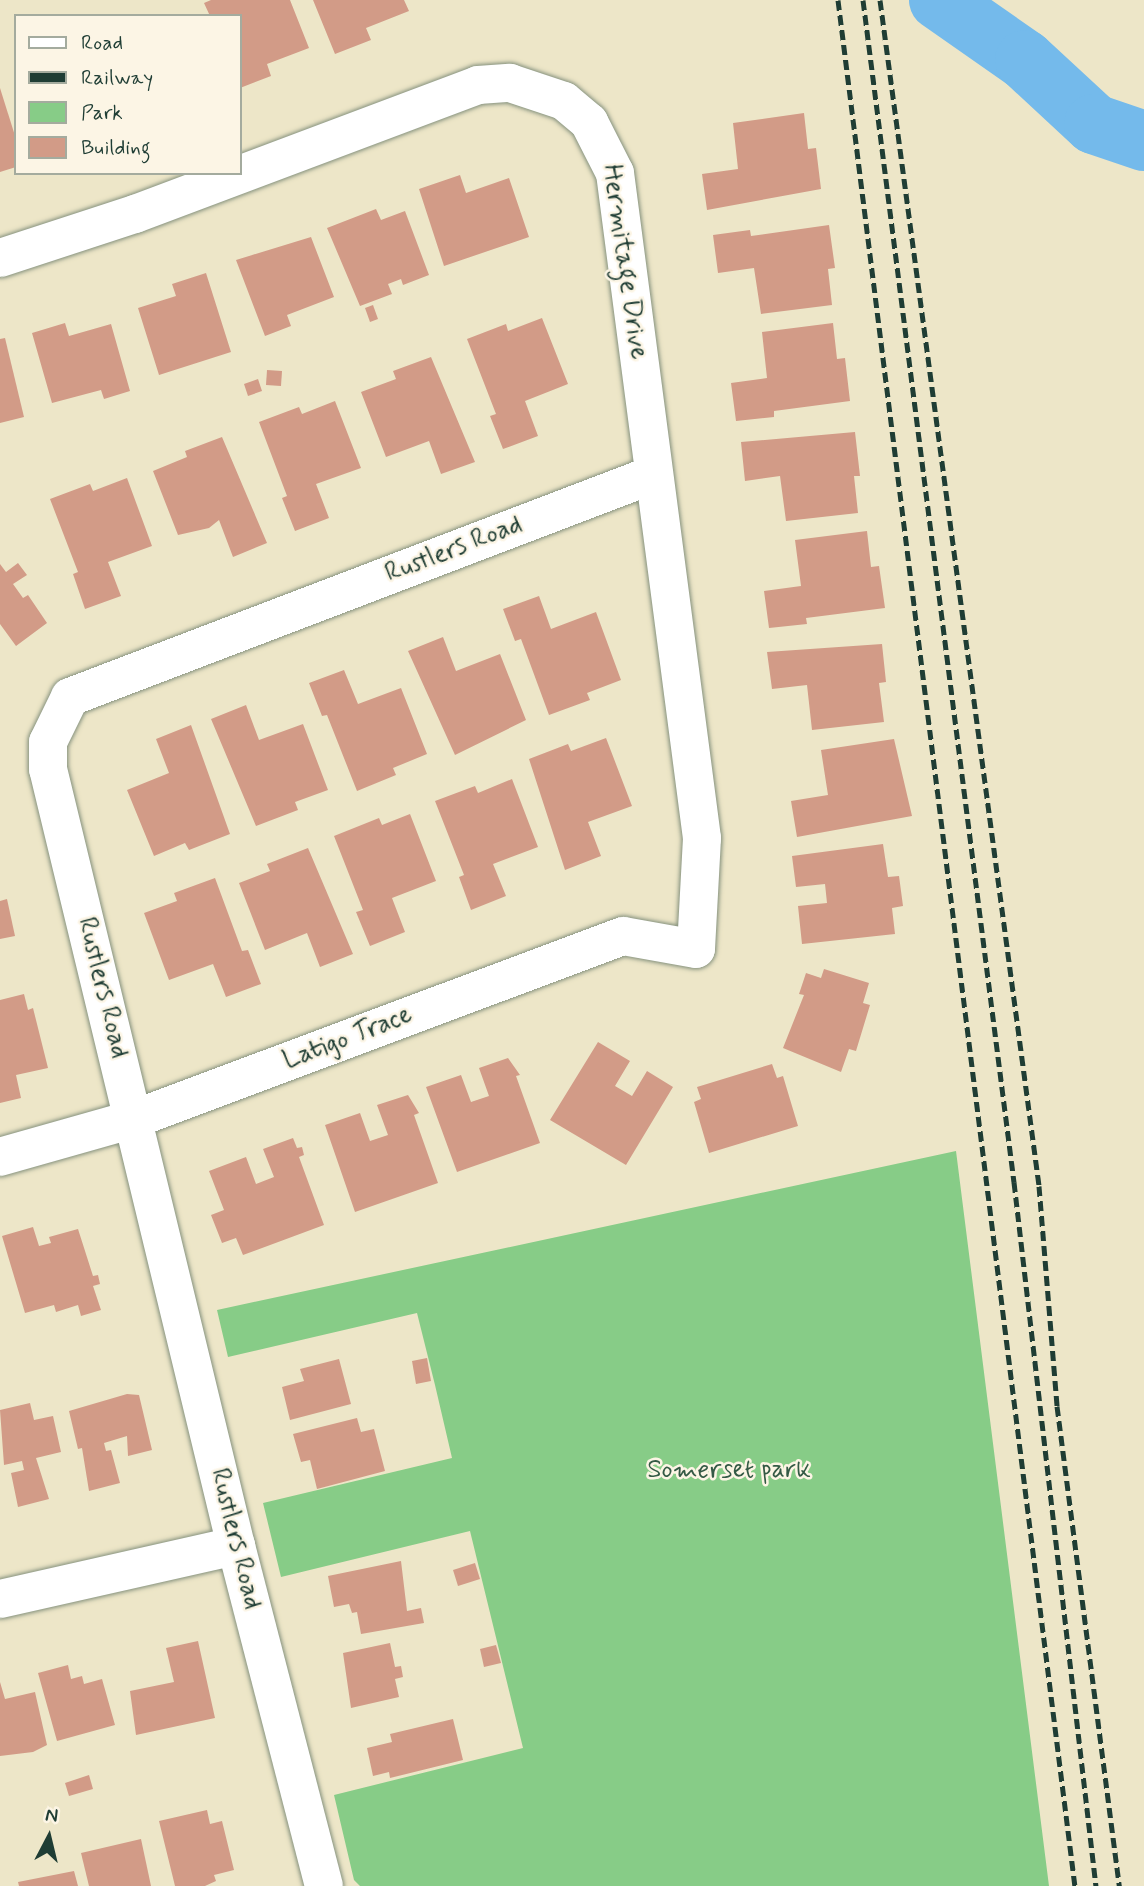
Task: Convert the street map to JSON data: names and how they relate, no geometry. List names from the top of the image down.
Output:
{
  "streets": {
    "street": ["Hermitage Drive", "Rustlers Road", "Latigo Trace"]
  },
  "crossings": [
    ["Hermitage Drive", "Rustlers Road"],
    ["Hermitage Drive", "Latigo Trace"],
    ["Rustlers Road", "Latigo Trace"]
  ],
  "parks": ["Somerset park"],
  "legend": [
    "Road",
    "Railway",
    "Park",
    "Building"
  ],
  "north": "top"
}
